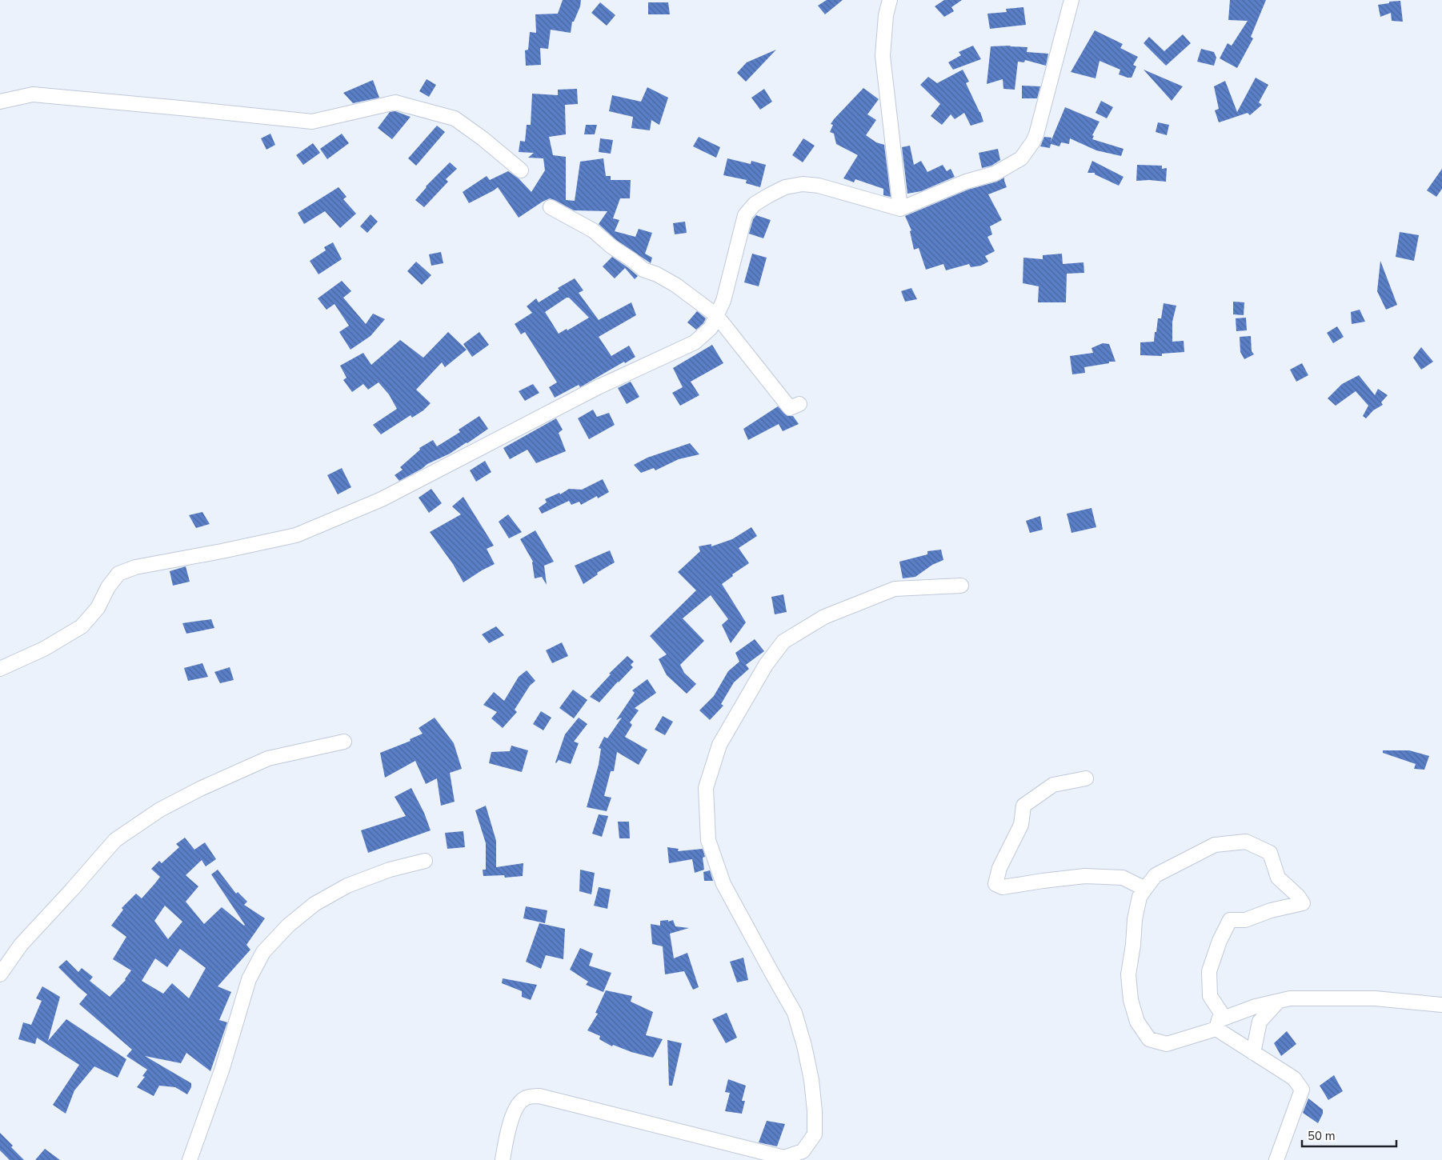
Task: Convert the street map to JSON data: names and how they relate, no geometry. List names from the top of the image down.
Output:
{
  "scale_bar": "50 m"
}
